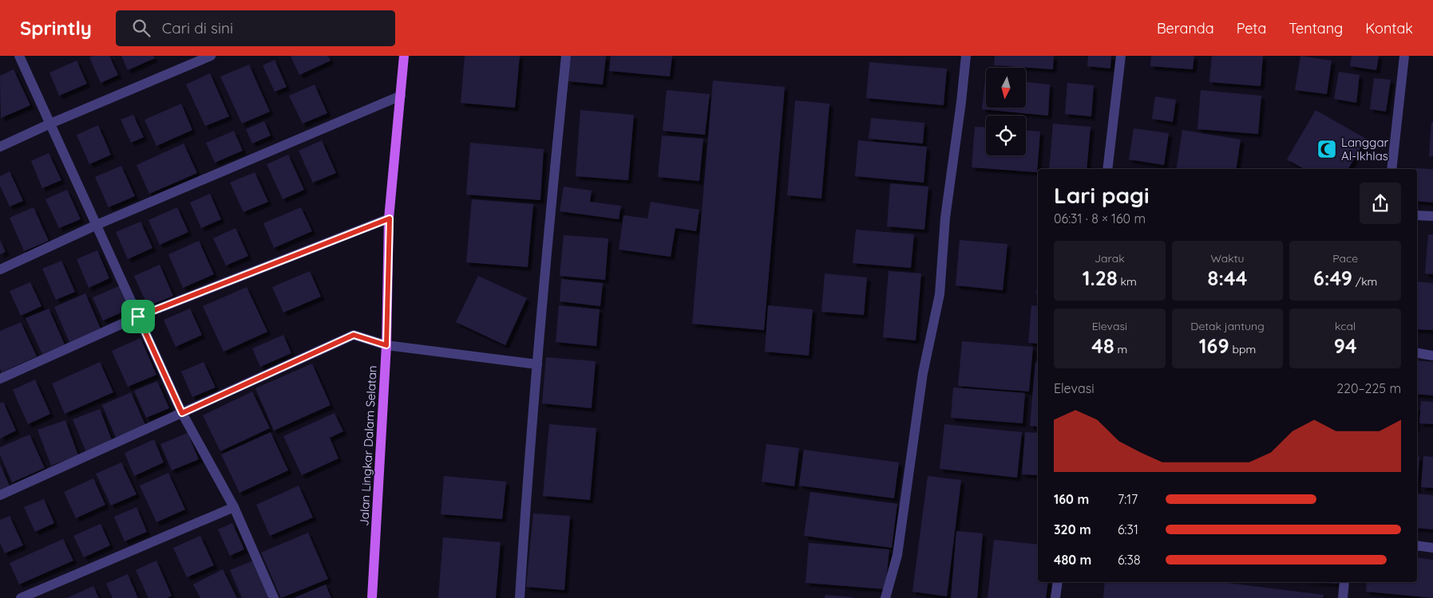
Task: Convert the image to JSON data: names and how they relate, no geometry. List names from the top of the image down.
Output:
{
  "streets": {
    "main road": ["Jalan Lingkar Dalam Selatan"]
  },
  "places": {
    "mosque": ["Langgar Al-Ikhlas"]
  },
  "north": "bottom",
  "page": {
    "header": "Sprintly",
    "search": "Cari di sini",
    "nav": [
      "Beranda",
      "Peta",
      "Tentang",
      "Kontak"
    ],
    "heading": ["Lari pagi", "06:31 · 8 × 160 m"],
    "stats": [
      ["Jarak", "1.28 km"],
      ["Waktu", "8:44"],
      ["Pace", "6:49 /km"],
      ["Elevasi", "48 m"],
      ["Detak jantung", "169 bpm"],
      ["kcal", "94"]
    ],
    "chart": ["Elevasi", "220–225 m"],
    "list": [
      {
        "name": "160 m",
        "note": "7:17"
      },
      {
        "name": "320 m",
        "note": "6:31"
      },
      {
        "name": "480 m",
        "note": "6:38"
      }
    ]
  }
}
